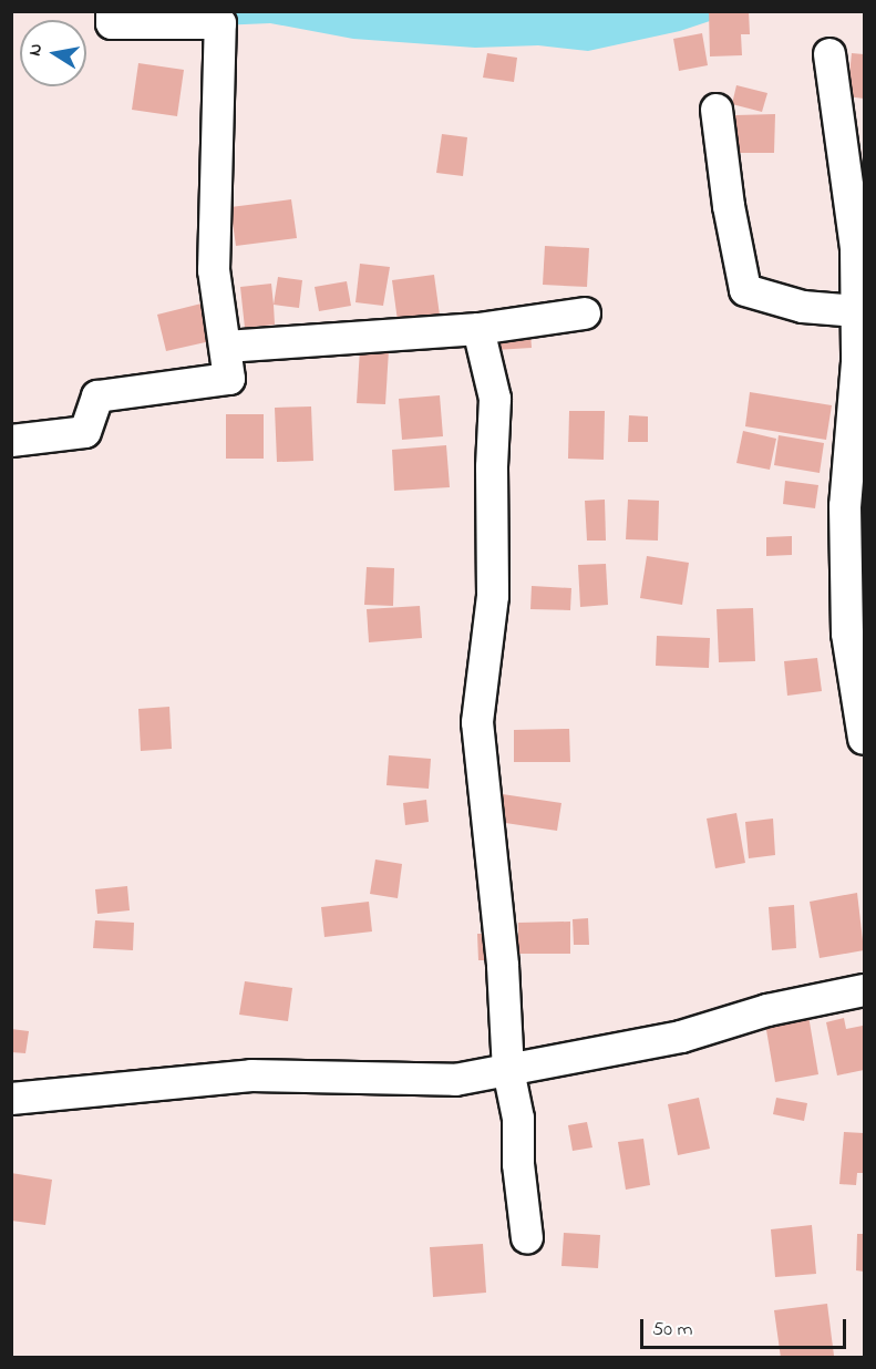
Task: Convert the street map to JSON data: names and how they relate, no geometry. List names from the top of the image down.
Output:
{
  "scale_bar": "50 m",
  "north": "left"
}
